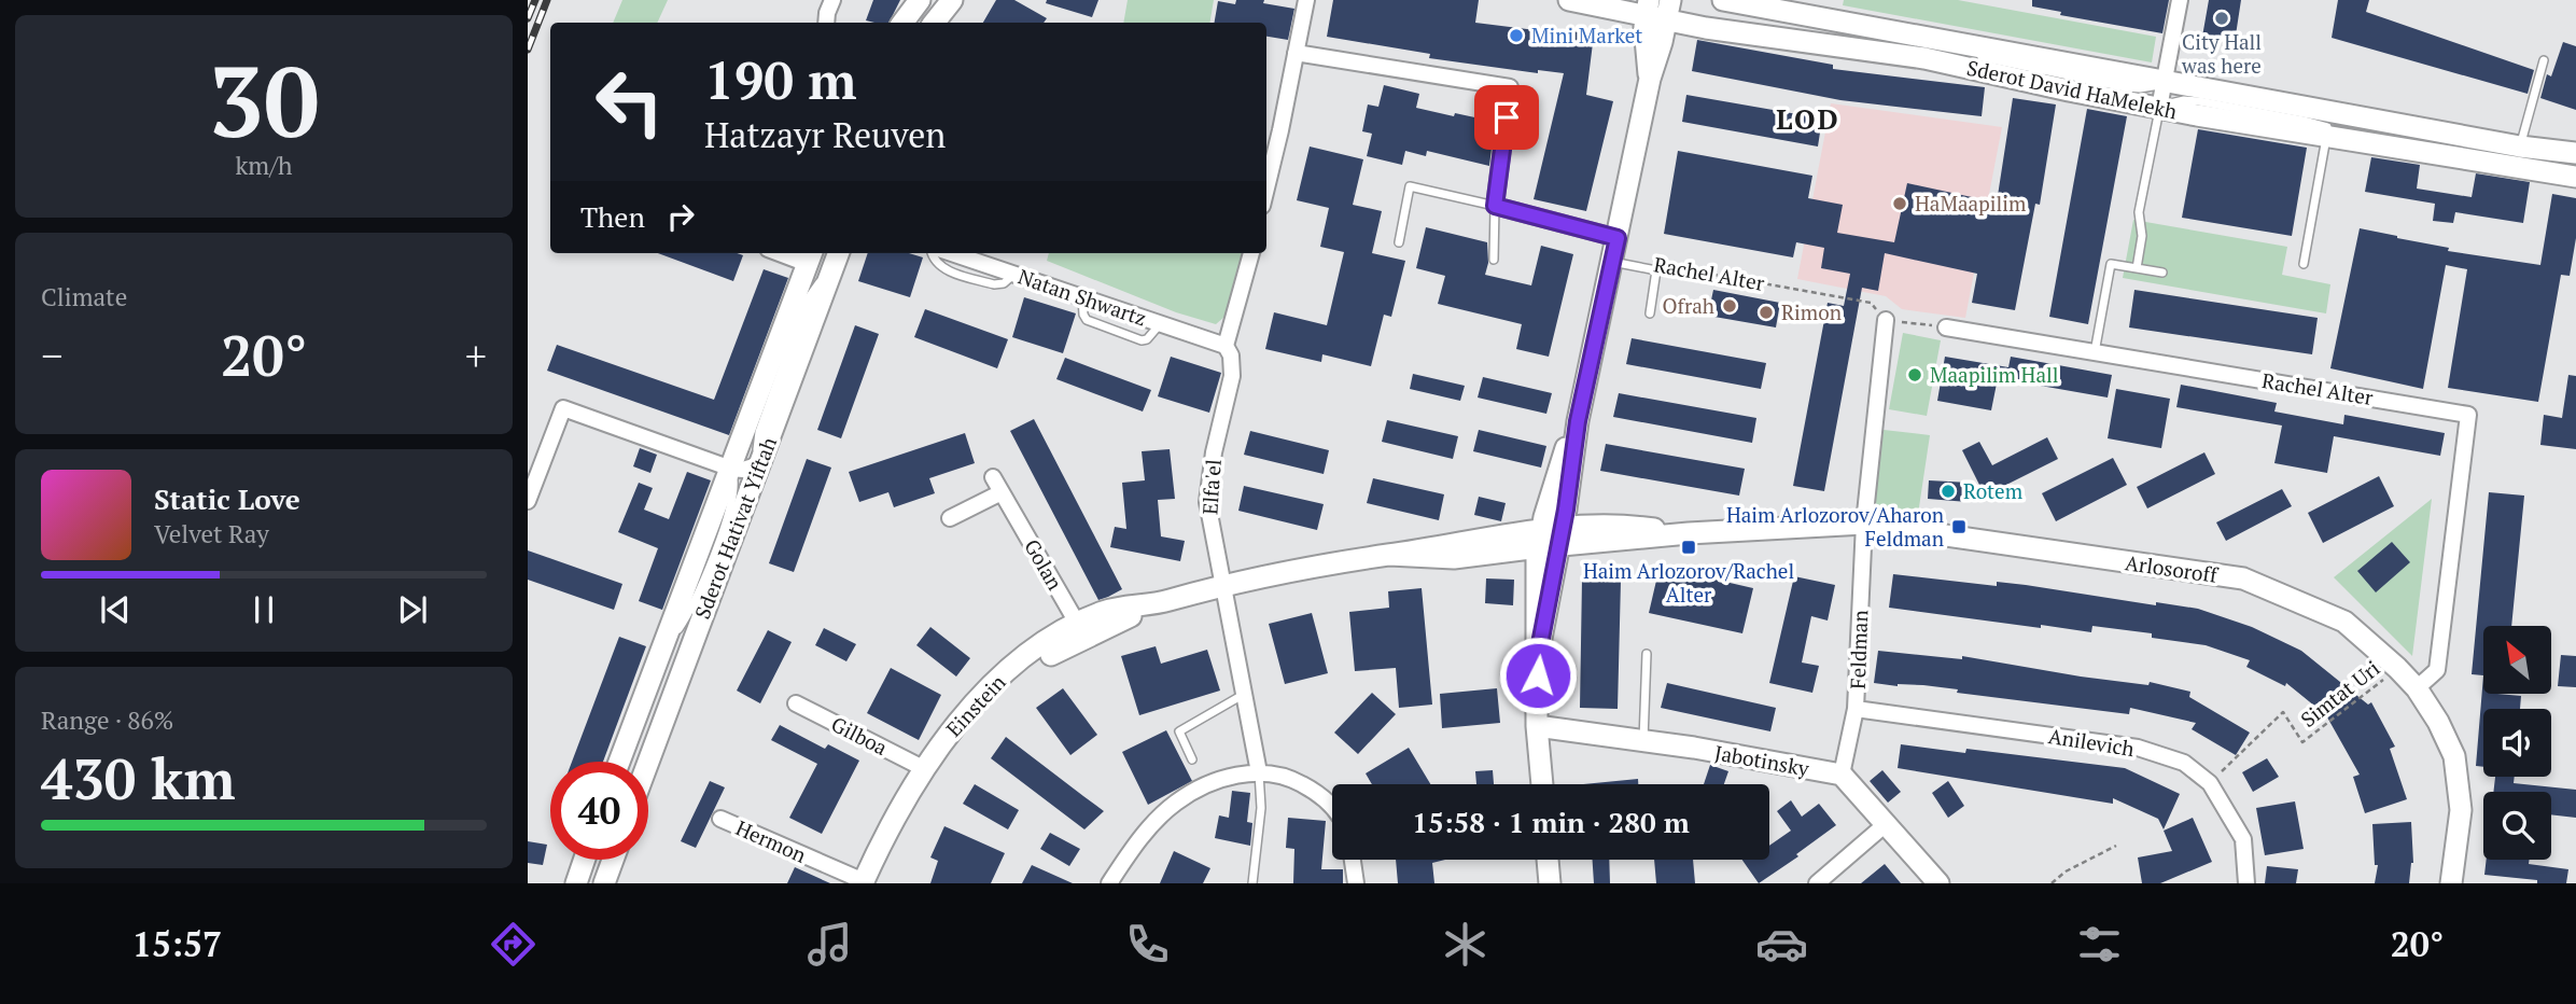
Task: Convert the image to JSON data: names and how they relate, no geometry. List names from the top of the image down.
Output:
{
  "streets": {
    "street": [
      "Sderot David HaMelekh",
      "Rachel Alter",
      "Natan Shwartz",
      "Elfa'el",
      "Sderot Hativat Yiftah",
      "Golan",
      "Arlosoroff",
      "Feldman",
      "Einstein",
      "Gilboa",
      "Anilevich",
      "Jabotinsky",
      "Hermon"
    ],
    "path": ["Simtat Uri"]
  },
  "crossings": [
    ["Rachel Alter", "Arlosoroff"],
    ["Natan Shwartz", "Elfa'el"],
    ["Elfa'el", "Einstein"],
    ["Golan", "Einstein"],
    ["Arlosoroff", "Feldman"],
    ["Arlosoroff", "Simtat Uri"],
    ["Arlosoroff", "Einstein"],
    ["Feldman", "Anilevich"],
    ["Feldman", "Jabotinsky"],
    ["Simtat Uri", "Anilevich"],
    ["Einstein", "Gilboa"],
    ["Einstein", "Hermon"]
  ],
  "districts": ["LOD"],
  "places": {
    "other": [
      "City Hall was here",
      "Mini Market",
      "HaMaapilim",
      "Ofrah",
      "Rimon",
      "Maapilim Hall",
      "Rotem"
    ],
    "transit": ["Haim Arlozorov/Aharon Feldman", "Haim Arlozorov/Rachel Alter"]
  },
  "north": "top left",
  "page": {
    "tile": [
      ["30", "km/h"],
      "Climate",
      ["Range · 86%", "430 km"]
    ],
    "turn": ["190 m", "Hatzayr Reuven"],
    "then": "Then",
    "heat": ["−", "20°", "+"],
    "song": ["Static Love", "Velvet Ray"],
    "limit": "40",
    "trip": "15:58 · 1 min · 280 m",
    "tabs": ["15:57", "20°"]
  }
}
